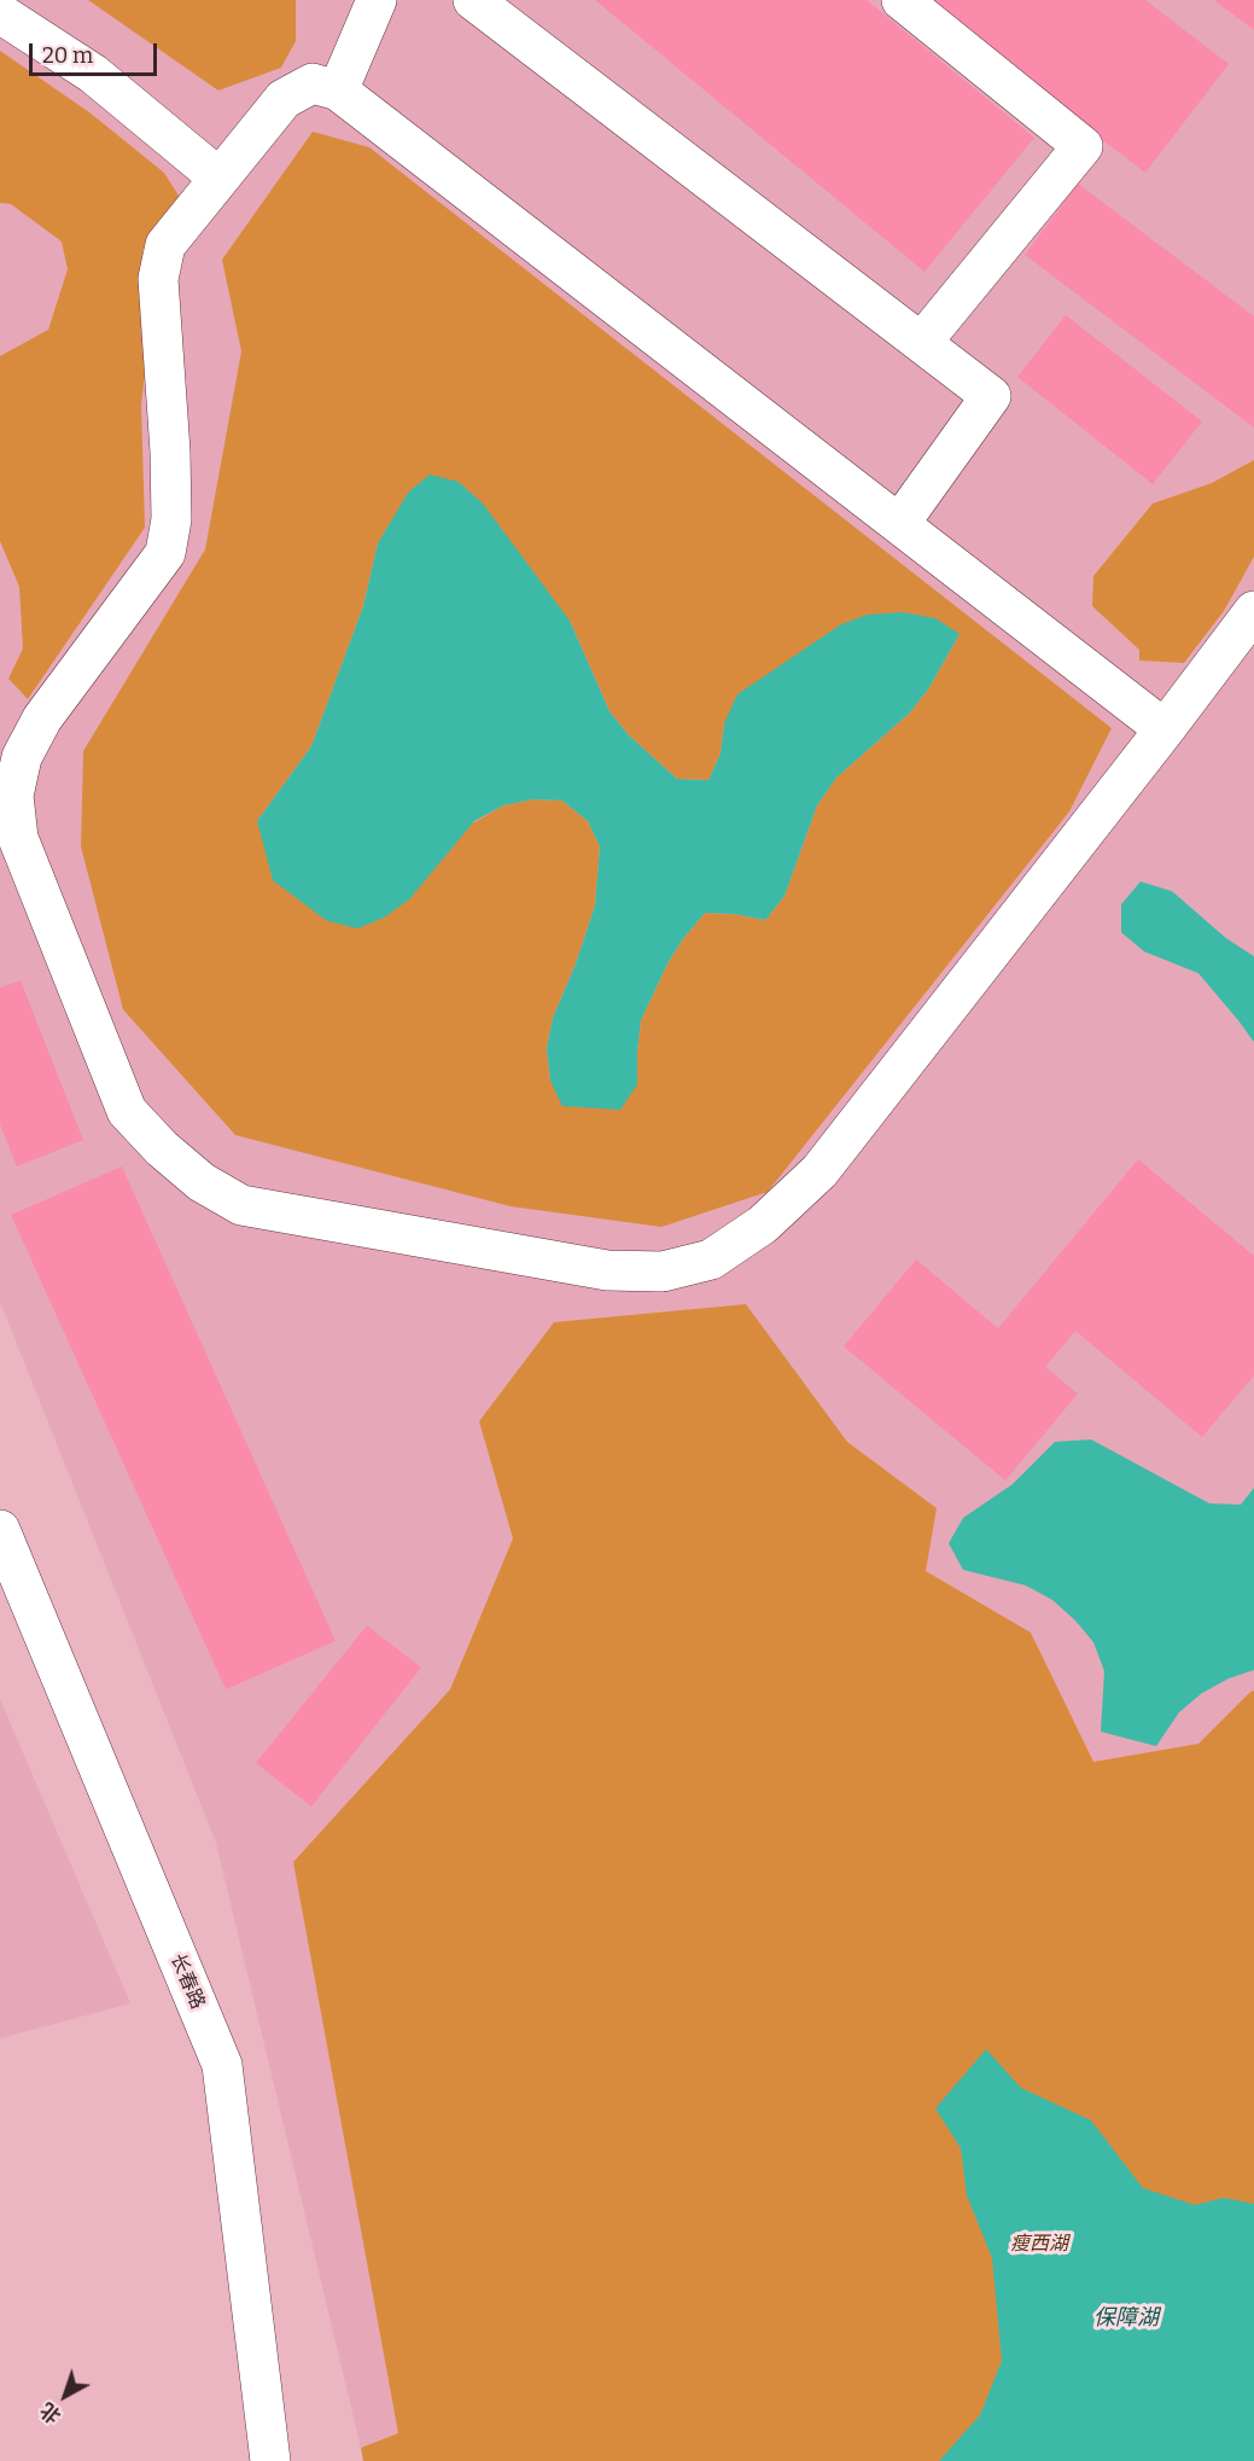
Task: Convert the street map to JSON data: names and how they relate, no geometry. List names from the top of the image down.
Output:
{
  "streets": {
    "street": ["长春路"]
  },
  "water": ["保障湖"],
  "parks": ["瘦西湖"],
  "scale_bar": "20 m",
  "north": "bottom left"
}
